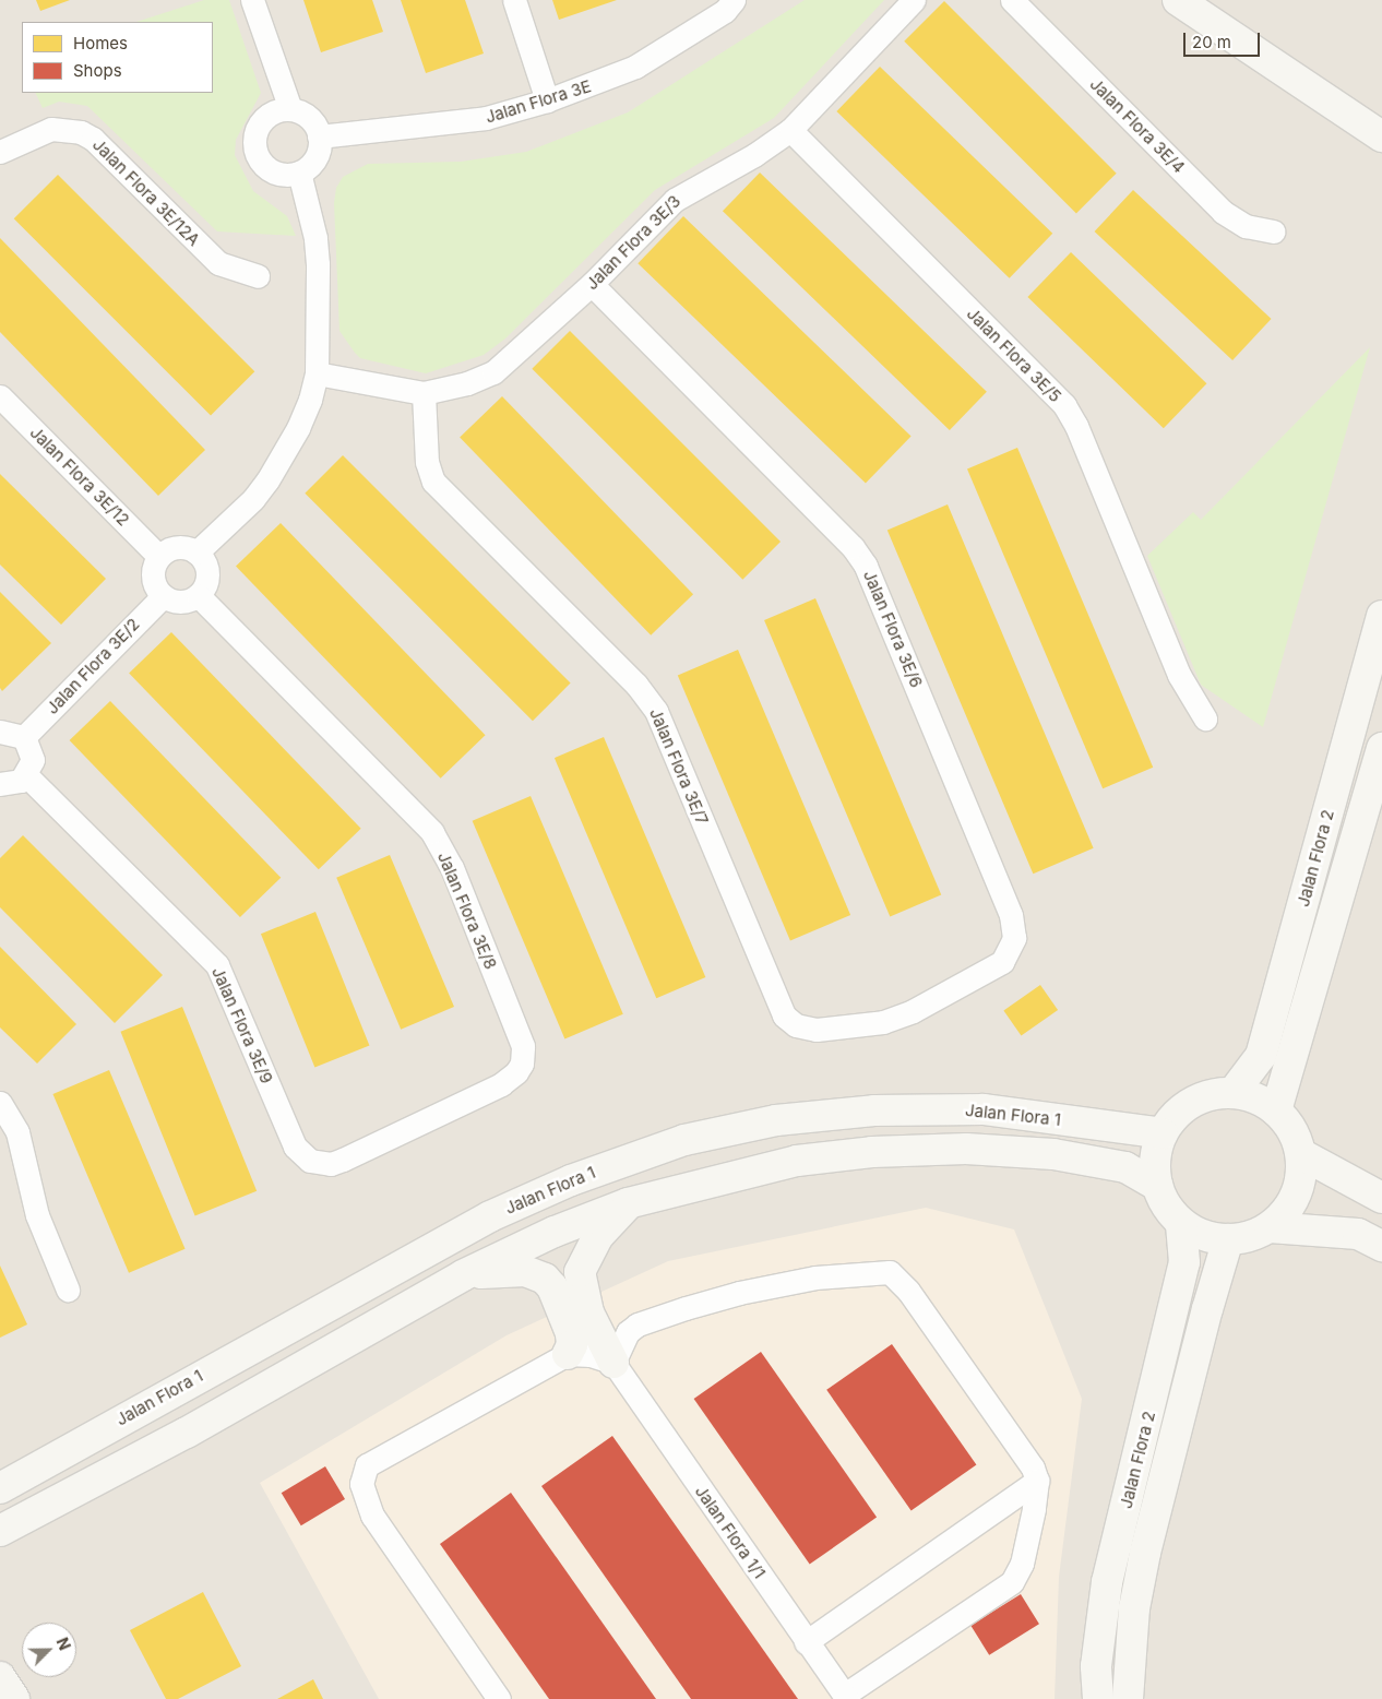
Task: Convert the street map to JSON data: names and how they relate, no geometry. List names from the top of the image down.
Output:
{
  "streets": {
    "street": [
      "Jalan Flora 3E",
      "Jalan Flora 3E/4",
      "Jalan Flora 3E/12A",
      "Jalan Flora 3E/3",
      "Jalan Flora 3E/5",
      "Jalan Flora 3E/12",
      "Jalan Flora 3E/6",
      "Jalan Flora 3E/2",
      "Jalan Flora 3E/7",
      "Jalan Flora 2",
      "Jalan Flora 3E/8",
      "Jalan Flora 3E/9",
      "Jalan Flora 1",
      "Jalan Flora 1/1"
    ]
  },
  "crossings": [
    ["Jalan Flora 3E/3", "Jalan Flora 3E/5"],
    ["Jalan Flora 3E/3", "Jalan Flora 3E/6"],
    ["Jalan Flora 3E/3", "Jalan Flora 3E/7"],
    ["Jalan Flora 3E/12", "Jalan Flora 3E/2"],
    ["Jalan Flora 3E/12", "Jalan Flora 3E/8"],
    ["Jalan Flora 3E/6", "Jalan Flora 3E/7"],
    ["Jalan Flora 3E/2", "Jalan Flora 3E/8"],
    ["Jalan Flora 2", "Jalan Flora 1"],
    ["Jalan Flora 3E/8", "Jalan Flora 3E/9"]
  ],
  "legend": ["Homes", "Shops"],
  "scale_bar": "20 m",
  "north": "top right"
}
